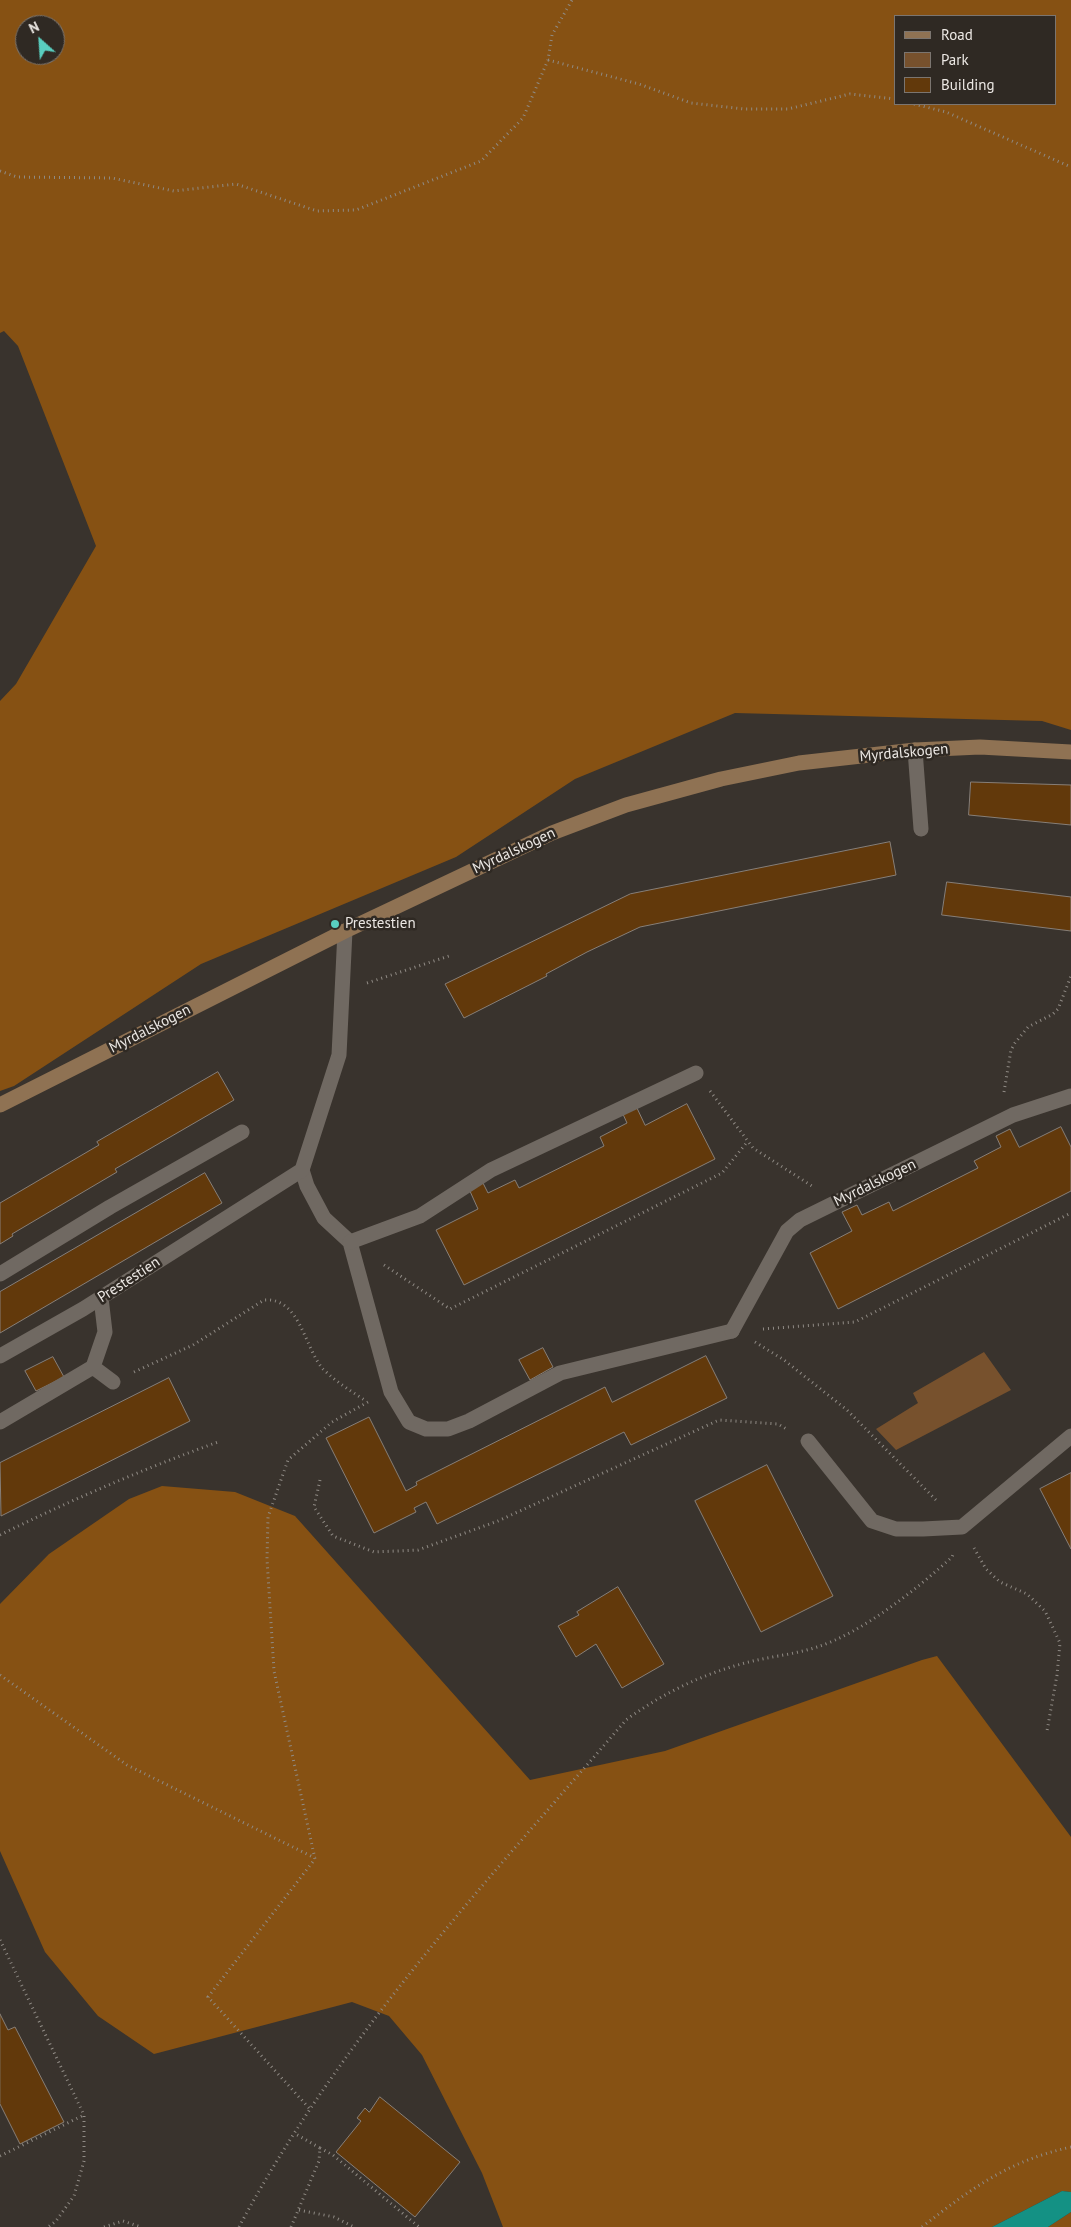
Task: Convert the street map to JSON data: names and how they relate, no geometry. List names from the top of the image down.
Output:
{
  "streets": {
    "main road": ["Myrdalskogen"],
    "street": ["Prestestien"]
  },
  "places": ["Prestestien"],
  "legend": ["Road", "Park", "Building"],
  "north": "top left"
}
